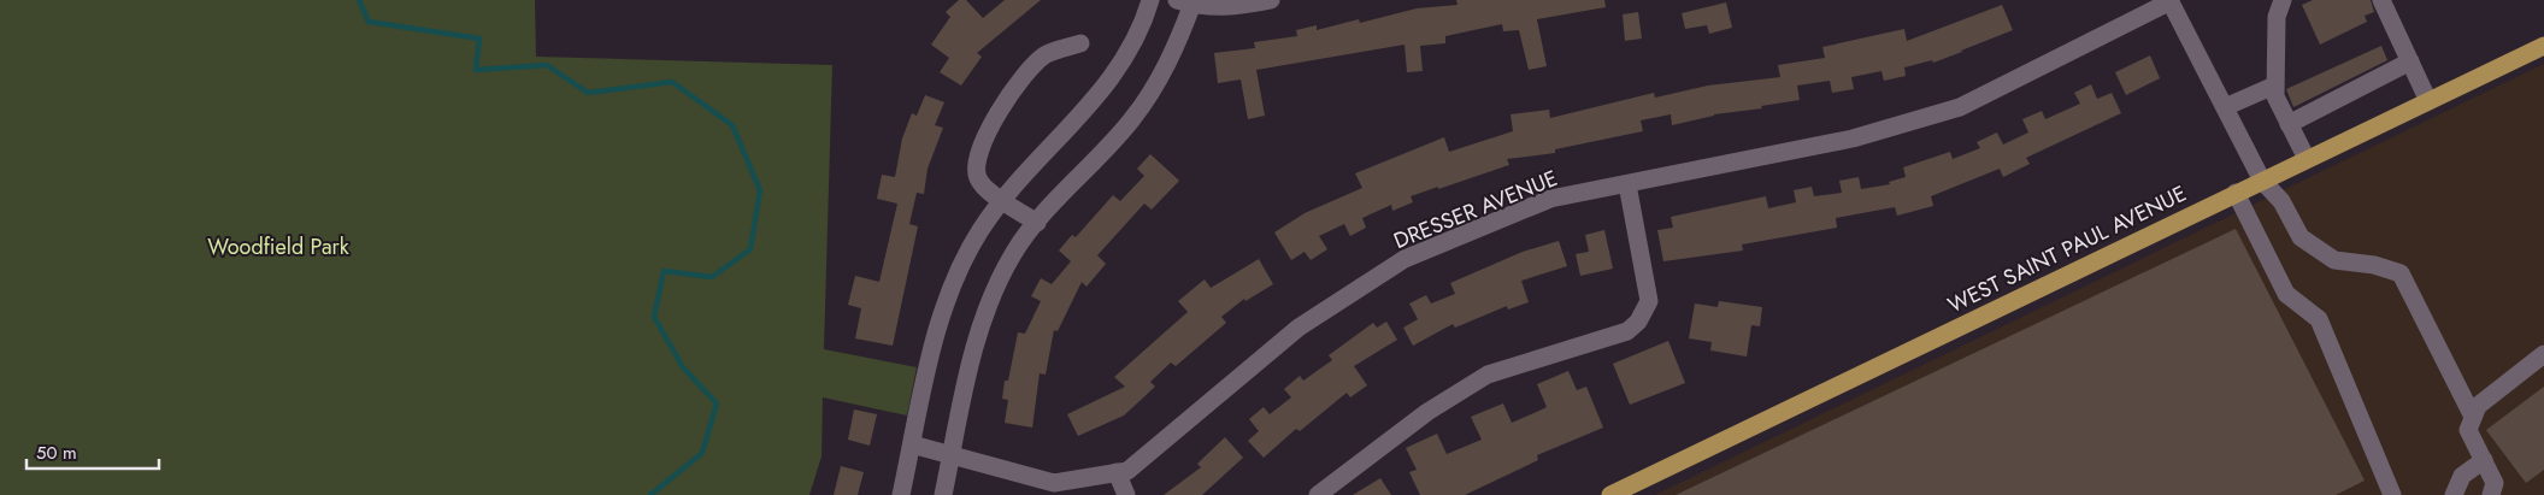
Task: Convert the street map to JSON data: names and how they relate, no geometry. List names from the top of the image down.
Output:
{
  "streets": {
    "main road": ["WEST SAINT PAUL AVENUE"],
    "street": ["DRESSER AVENUE"]
  },
  "parks": ["Woodfield Park"],
  "scale_bar": "50 m"
}
